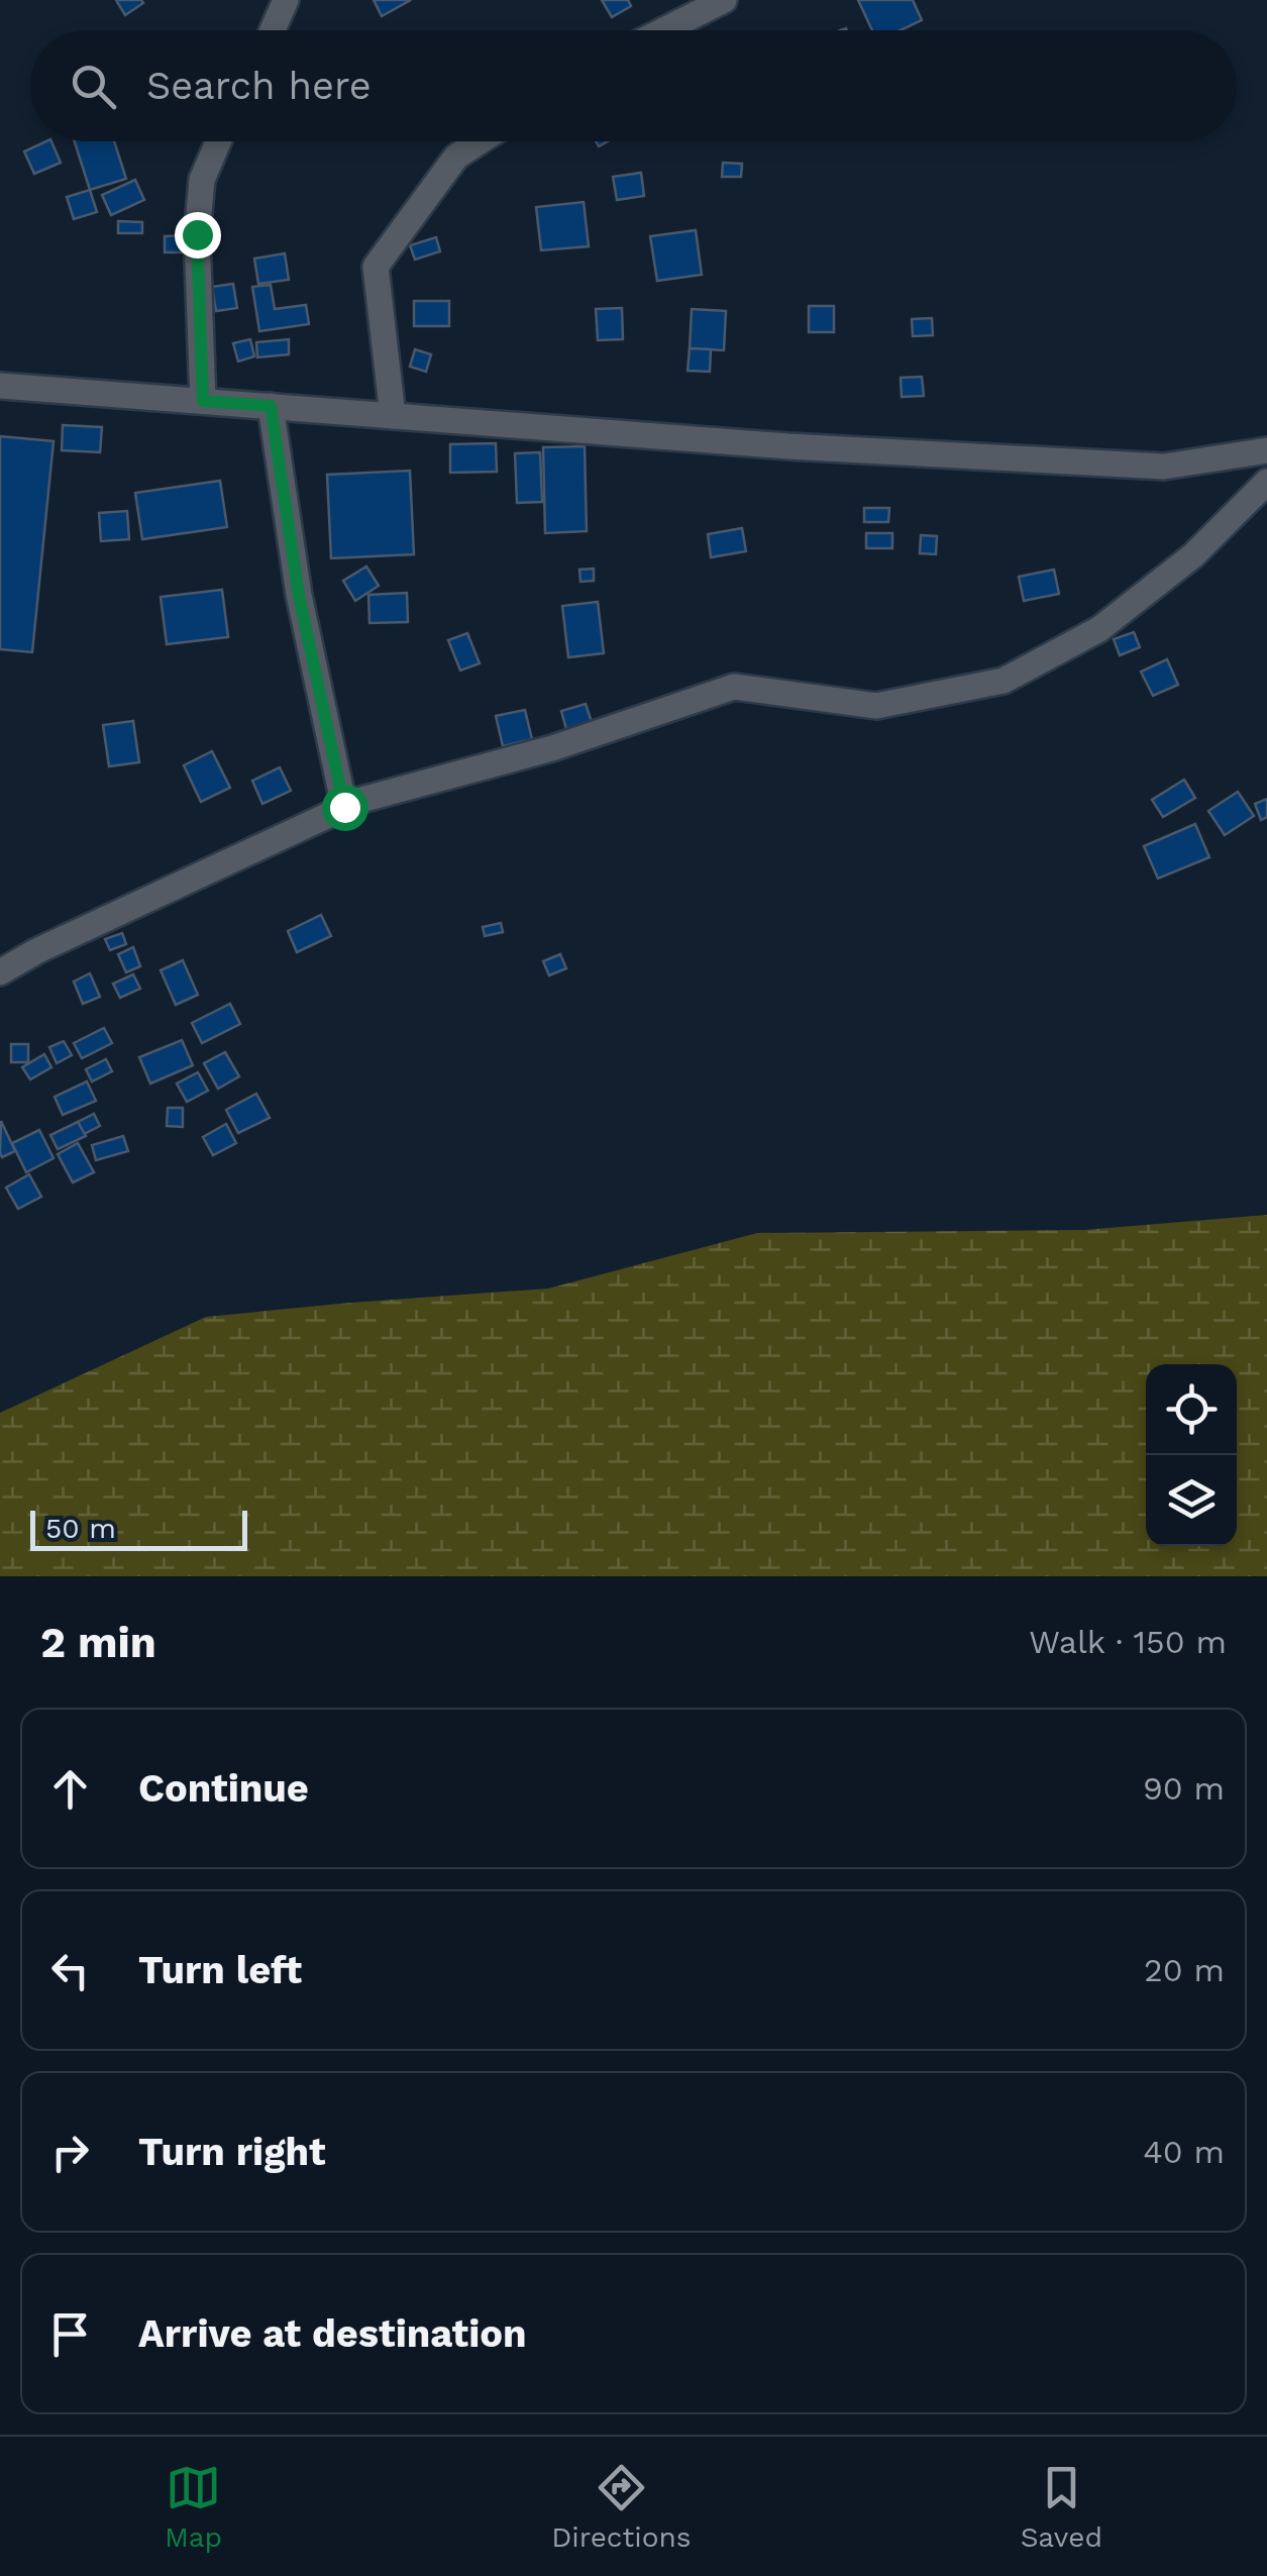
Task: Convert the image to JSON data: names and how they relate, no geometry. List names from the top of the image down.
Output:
{
  "scale_bar": "50 m",
  "page": {
    "search": "Search here",
    "scale": "50 m",
    "heading": ["2 min", "Walk · 150 m"],
    "list": [
      ["Continue", "90 m"],
      ["Turn left", "20 m"],
      ["Turn right", "40 m"],
      "Arrive at destination"
    ],
    "nav": ["Map", "Directions", "Saved"]
  }
}
